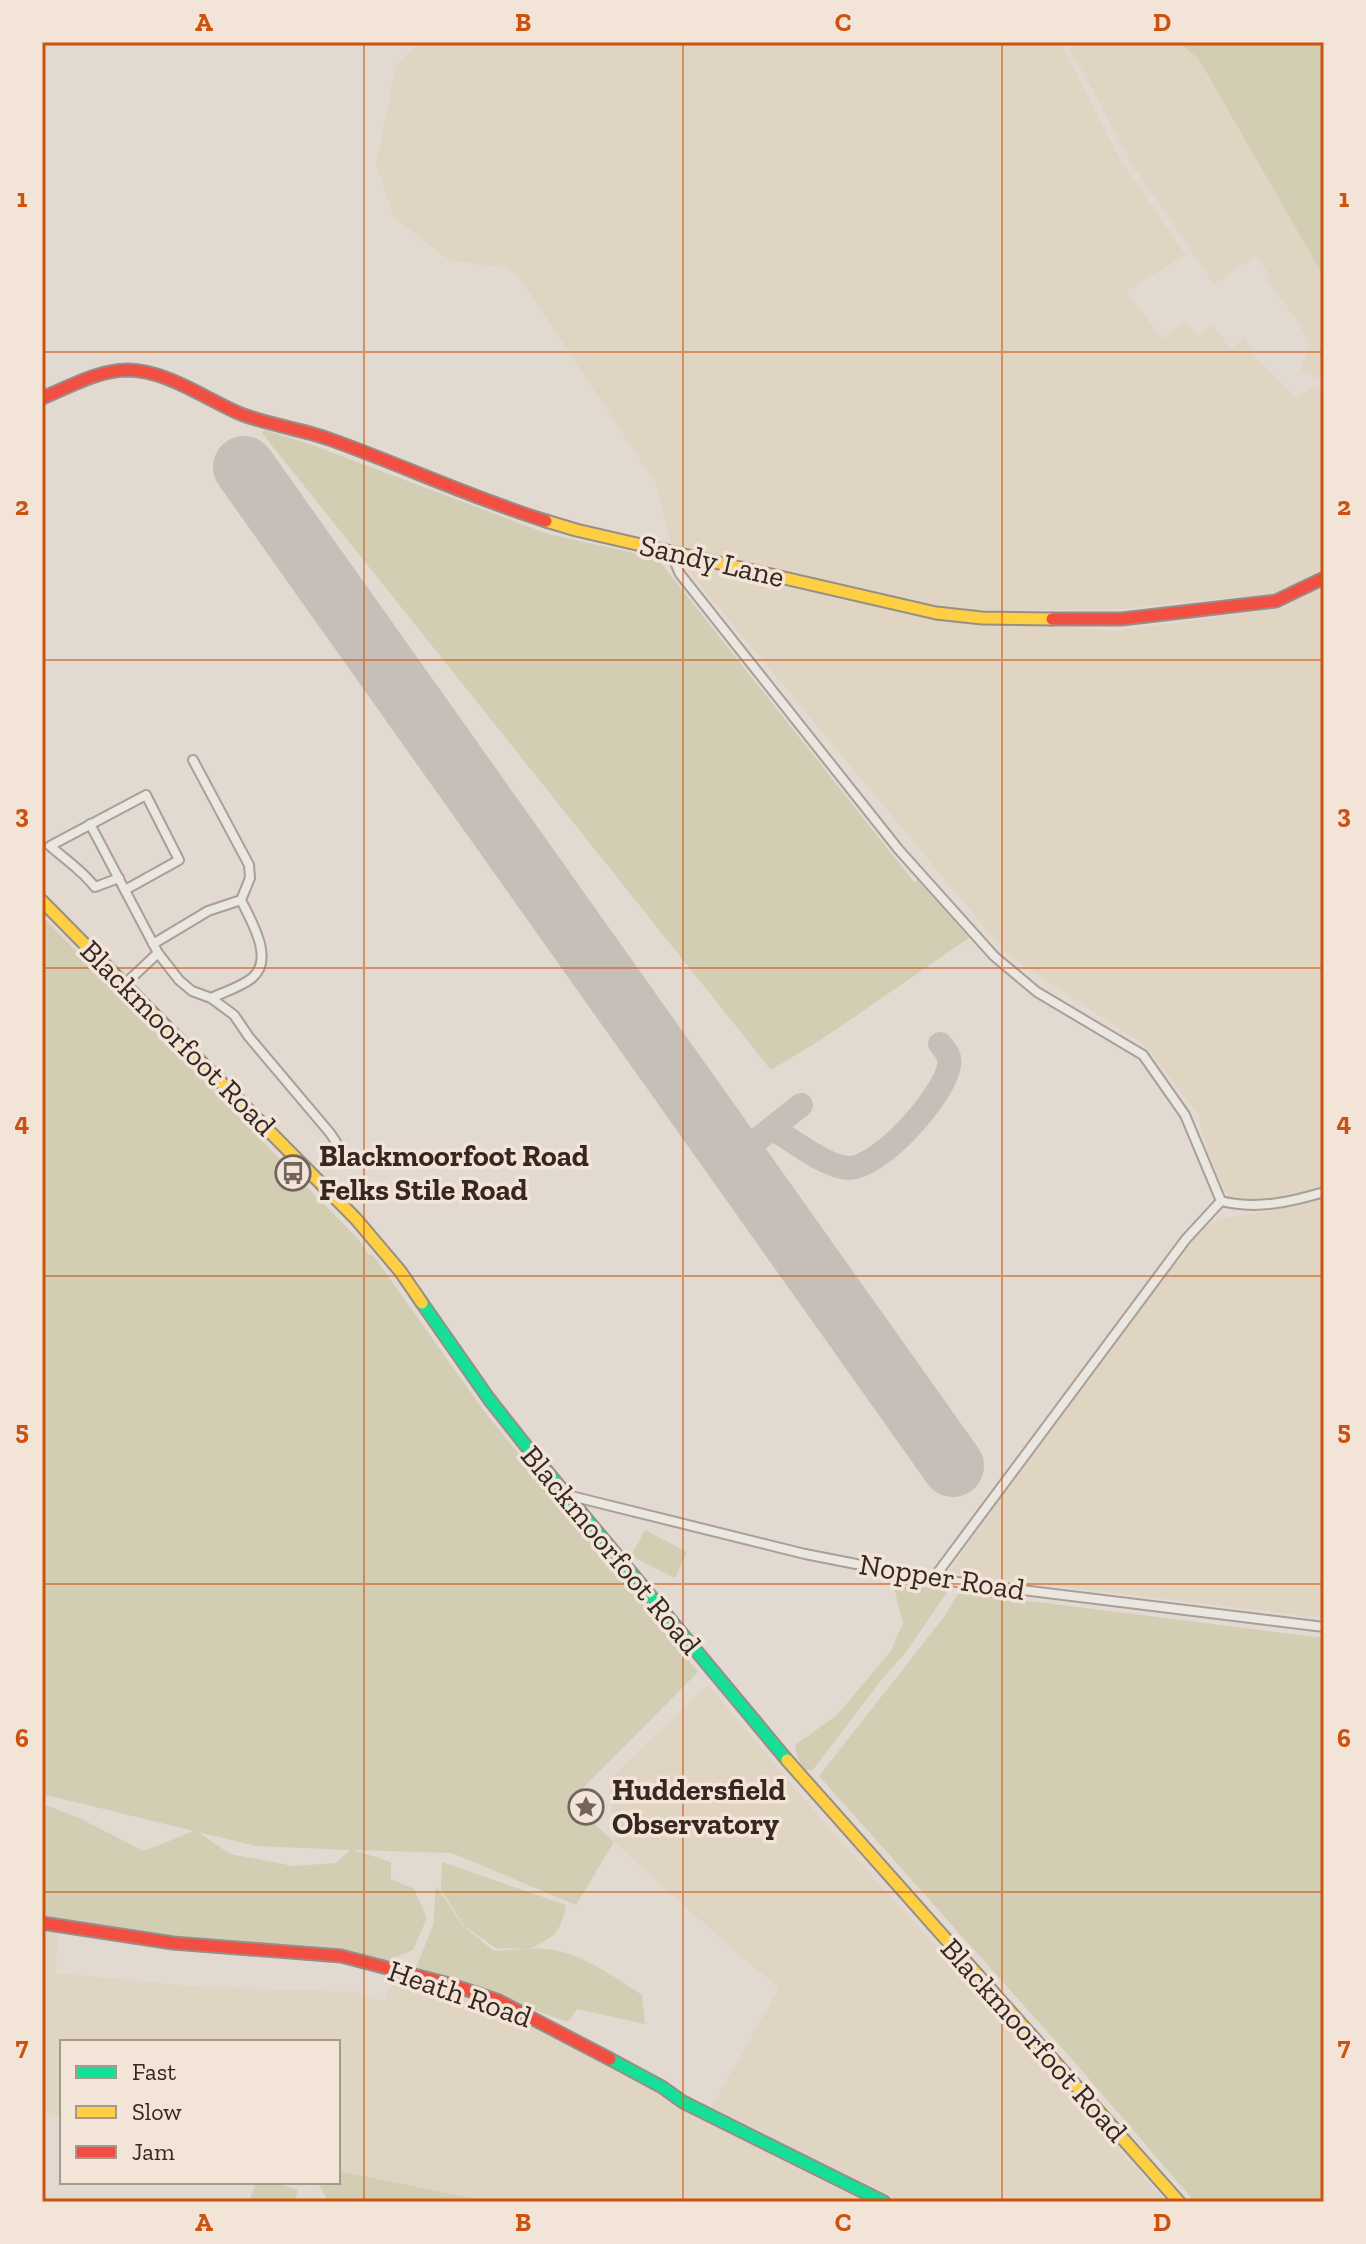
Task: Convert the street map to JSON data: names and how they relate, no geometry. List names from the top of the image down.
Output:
{
  "streets": {
    "street": [
      "Sandy Lane",
      "Blackmoorfoot Road",
      "Nopper Road",
      "Heath Road"
    ]
  },
  "crossings": [
    ["Blackmoorfoot Road", "Nopper Road"]
  ],
  "places": {
    "bus stop": ["Blackmoorfoot Road Felks Stile Road"],
    "place": ["Huddersfield Observatory"]
  },
  "legend": ["Fast", "Slow", "Jam"],
  "grid": {
    "columns": [
      "A",
      "B",
      "C",
      "D"
    ],
    "rows": [
      "1",
      "2",
      "3",
      "4",
      "5",
      "6",
      "7"
    ]
  }
}
